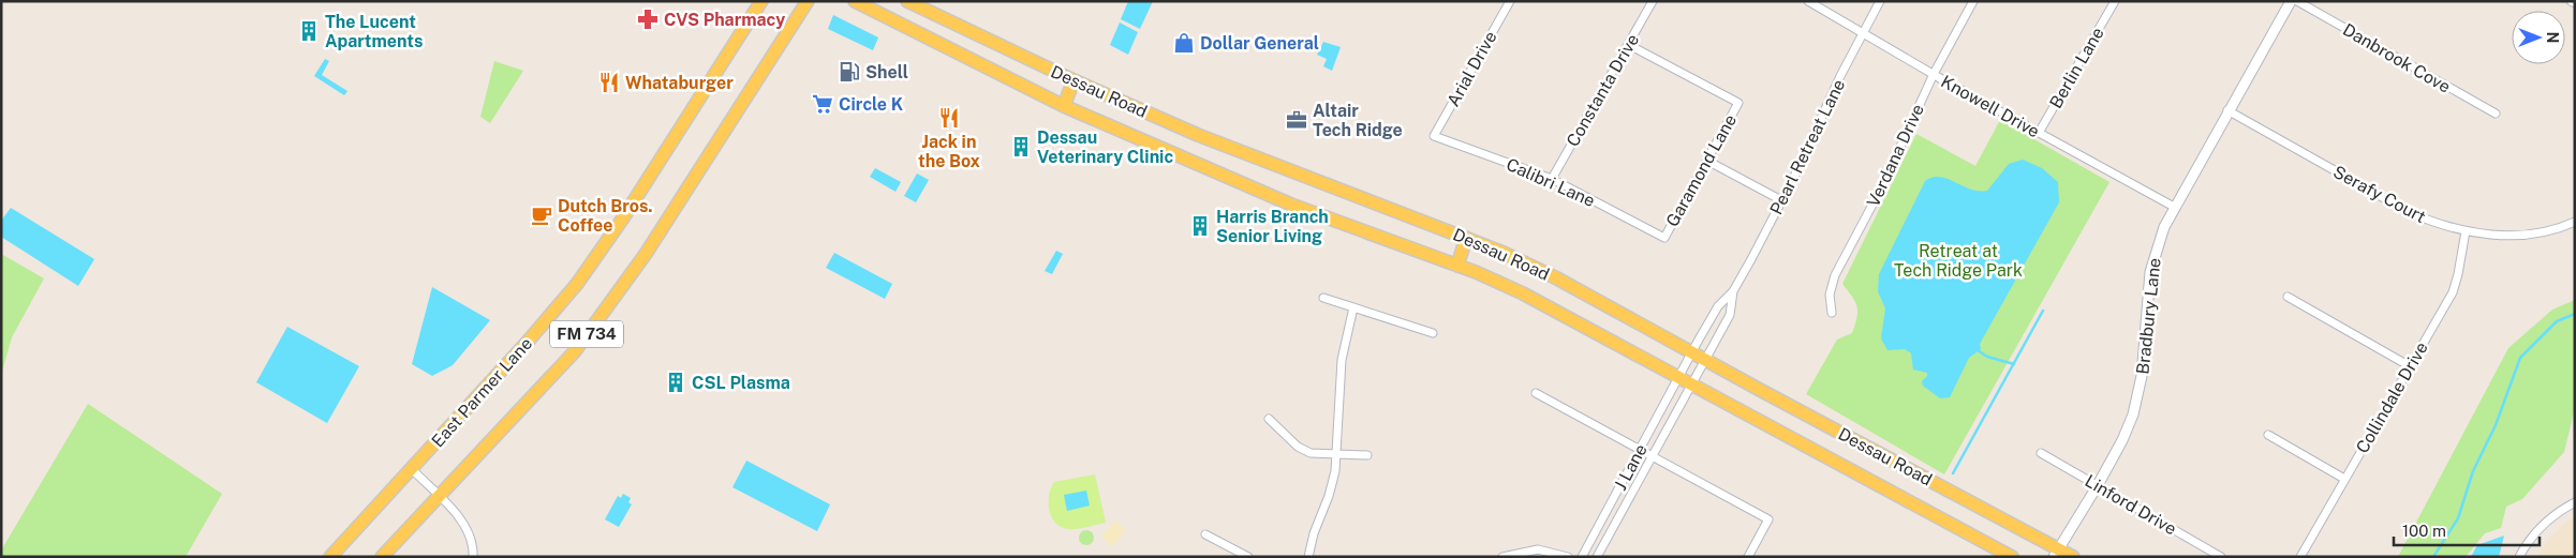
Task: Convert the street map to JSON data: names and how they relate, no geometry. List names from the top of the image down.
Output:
{
  "streets": {
    "main road": ["Dessau Road", "FM 734", "East Parmer Lane"],
    "street": [
      "Danbrook Cove",
      "Berlin Lane",
      "Arial Drive",
      "Constanta Drive",
      "Knowell Drive",
      "Pearl Retreat Lane",
      "Verdana Drive",
      "Garamond Lane",
      "Calibri Lane",
      "Serafy Court",
      "Bradbury Lane",
      "Collindale Drive",
      "J Lane",
      "Linford Drive"
    ]
  },
  "crossings": [
    ["Berlin Lane", "Knowell Drive"],
    ["Arial Drive", "Calibri Lane"],
    ["Constanta Drive", "Garamond Lane"],
    ["Constanta Drive", "Calibri Lane"],
    ["Dessau Road", "Bradbury Lane"],
    ["Dessau Road", "J Lane"],
    ["Knowell Drive", "Pearl Retreat Lane"],
    ["Knowell Drive", "Verdana Drive"],
    ["Knowell Drive", "Bradbury Lane"],
    ["Pearl Retreat Lane", "J Lane"],
    ["Garamond Lane", "Calibri Lane"],
    ["Serafy Court", "Bradbury Lane"],
    ["Serafy Court", "Collindale Drive"],
    ["Bradbury Lane", "Linford Drive"]
  ],
  "parks": ["Retreat at Tech Ridge Park"],
  "places": {
    "pharmacy": ["CVS Pharmacy"],
    "building": [
      "The Lucent Apartments",
      "Dessau Veterinary Clinic",
      "Harris Branch Senior Living",
      "CSL Plasma"
    ],
    "shop": ["Dollar General"],
    "fuel station": ["Shell"],
    "restaurant": ["Whataburger", "Jack in the Box"],
    "supermarket": ["Circle K"],
    "office": ["Altair Tech Ridge"],
    "cafe": ["Dutch Bros. Coffee"]
  },
  "scale_bar": "100 m",
  "north": "right"
}
